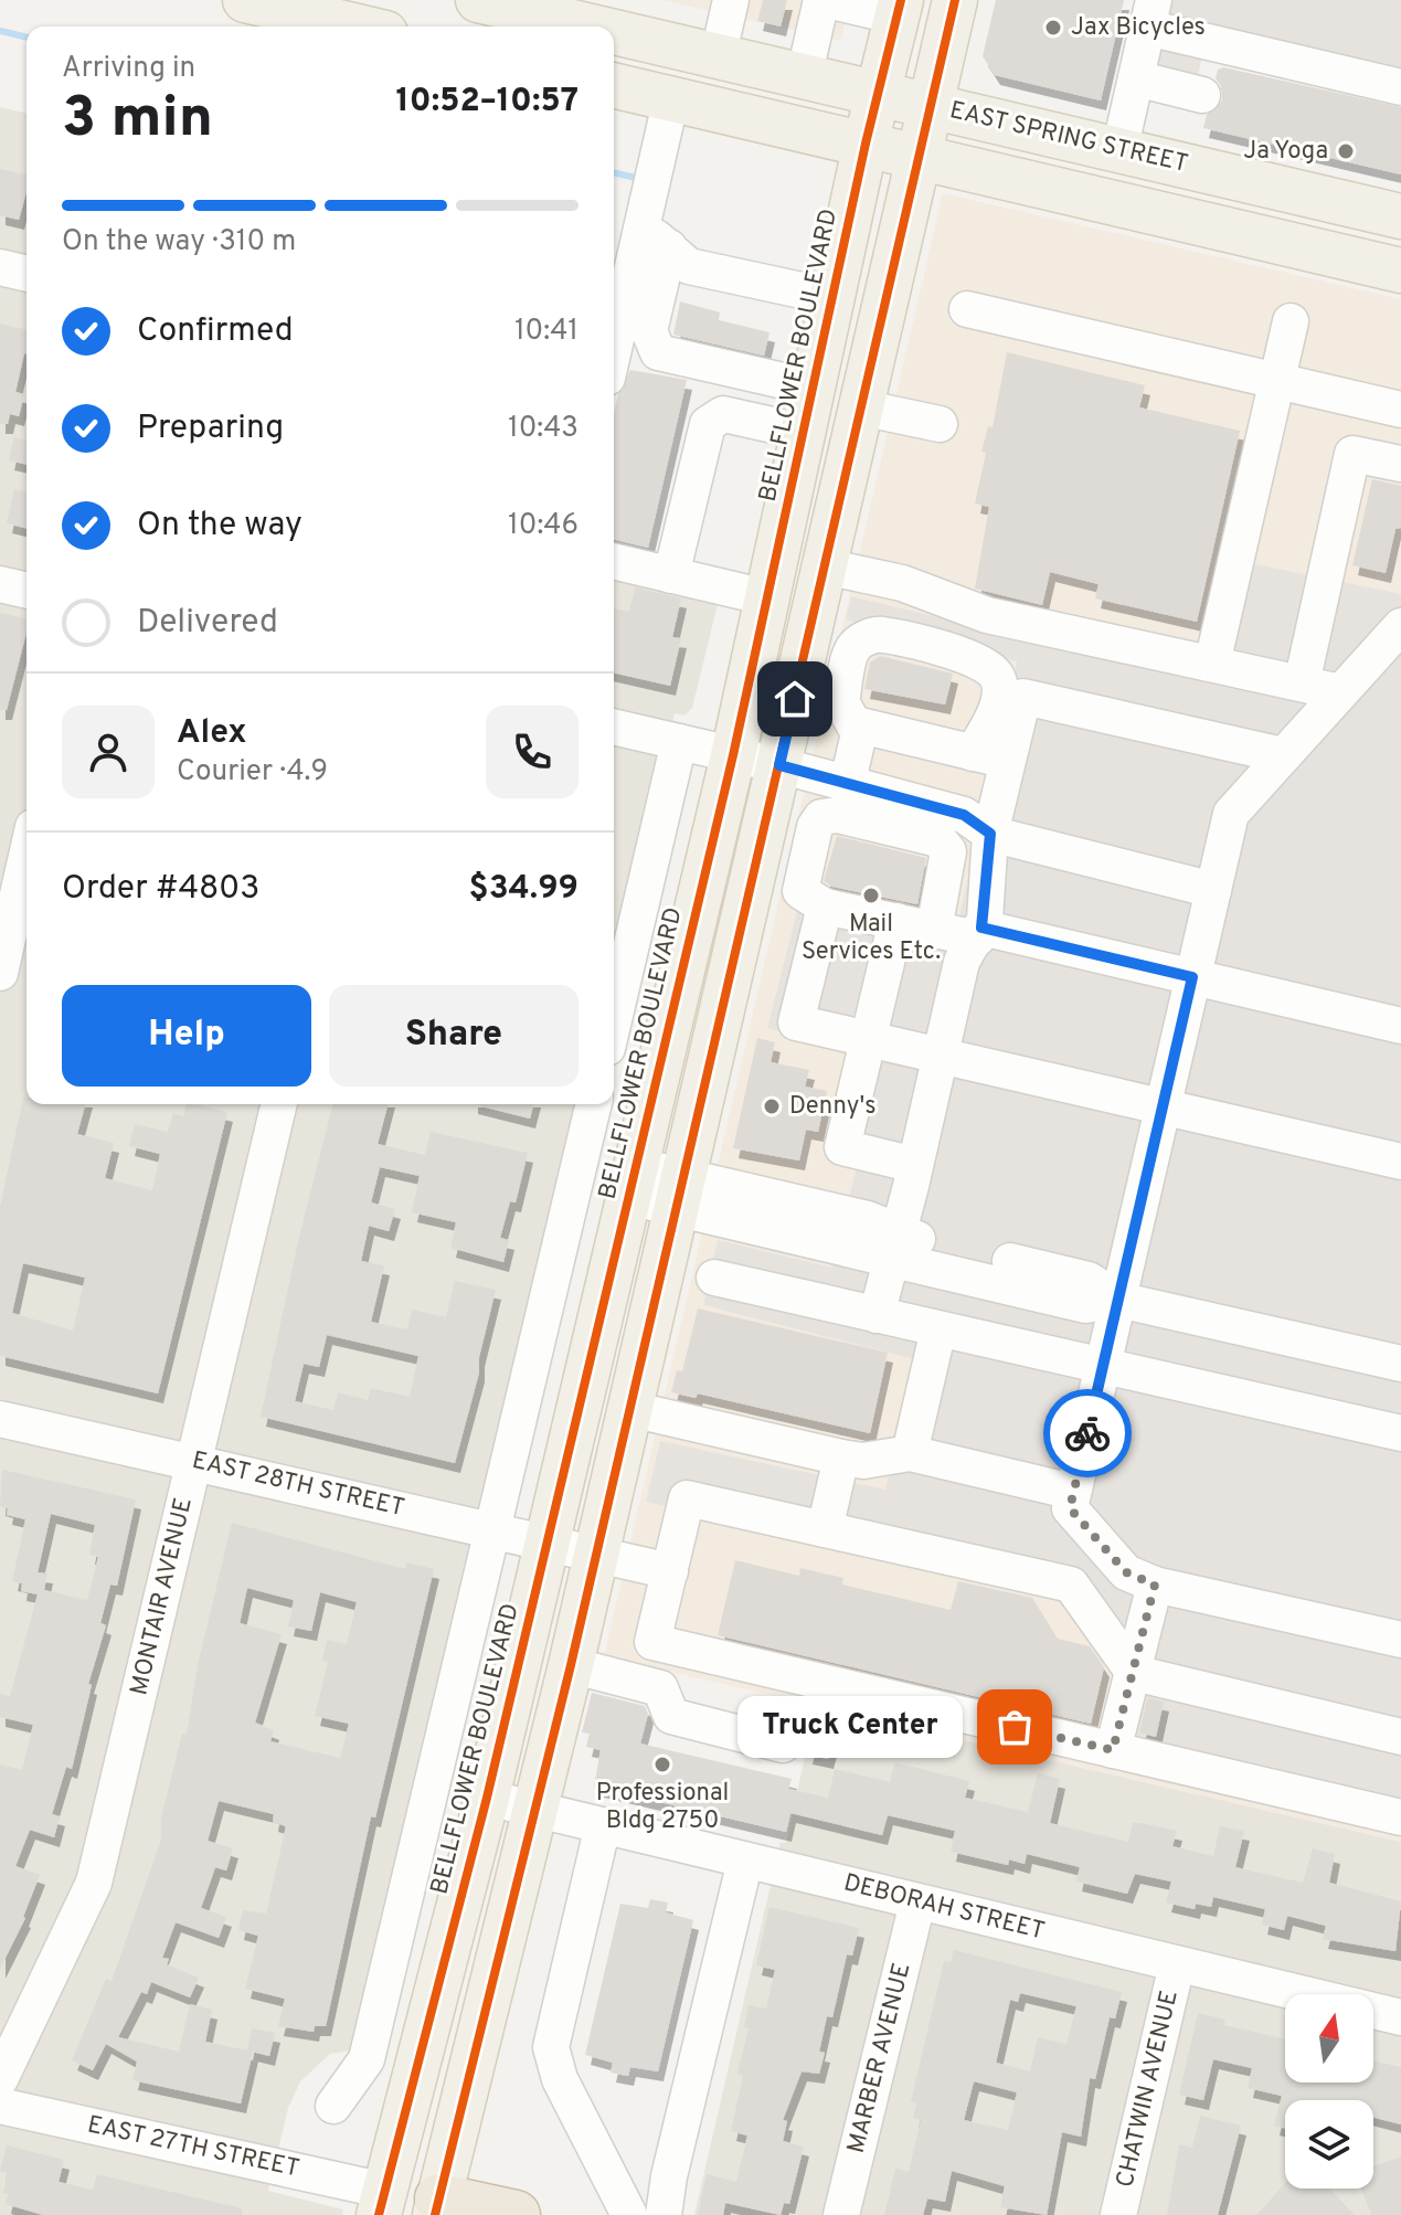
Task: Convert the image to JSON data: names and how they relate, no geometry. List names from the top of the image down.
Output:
{
  "streets": {
    "main road": ["EAST SPRING STREET", "BELLFLOWER BOULEVARD"],
    "street": [
      "EAST 28TH STREET",
      "MONTAIR AVENUE",
      "DEBORAH STREET",
      "MARBER AVENUE",
      "CHATWIN AVENUE",
      "EAST 27TH STREET"
    ]
  },
  "crossings": [
    ["EAST SPRING STREET", "BELLFLOWER BOULEVARD"],
    ["BELLFLOWER BOULEVARD", "EAST 28TH STREET"],
    ["BELLFLOWER BOULEVARD", "DEBORAH STREET"],
    ["BELLFLOWER BOULEVARD", "EAST 27TH STREET"],
    ["EAST 28TH STREET", "MONTAIR AVENUE"],
    ["DEBORAH STREET", "MARBER AVENUE"],
    ["DEBORAH STREET", "CHATWIN AVENUE"]
  ],
  "places": [
    "Jax Bicycles",
    "Ja Yoga",
    "Mail Services Etc.",
    "Denny's",
    "Truck Center",
    "Professional Bldg 2750"
  ],
  "north": "top",
  "page": {
    "heading": ["3 min", "Arriving in", "10:52–10:57"],
    "panel": [
      "Alex",
      "Courier · 4.9",
      "Order #4803",
      "$34.99"
    ],
    "bar": "On the way · 310 m",
    "list": [
      ["Confirmed", "10:41"],
      ["Preparing", "10:43"],
      ["On the way", "10:46"],
      "Delivered"
    ],
    "buttons": ["Help", "Share"],
    "bubble": "Truck Center"
  }
}
